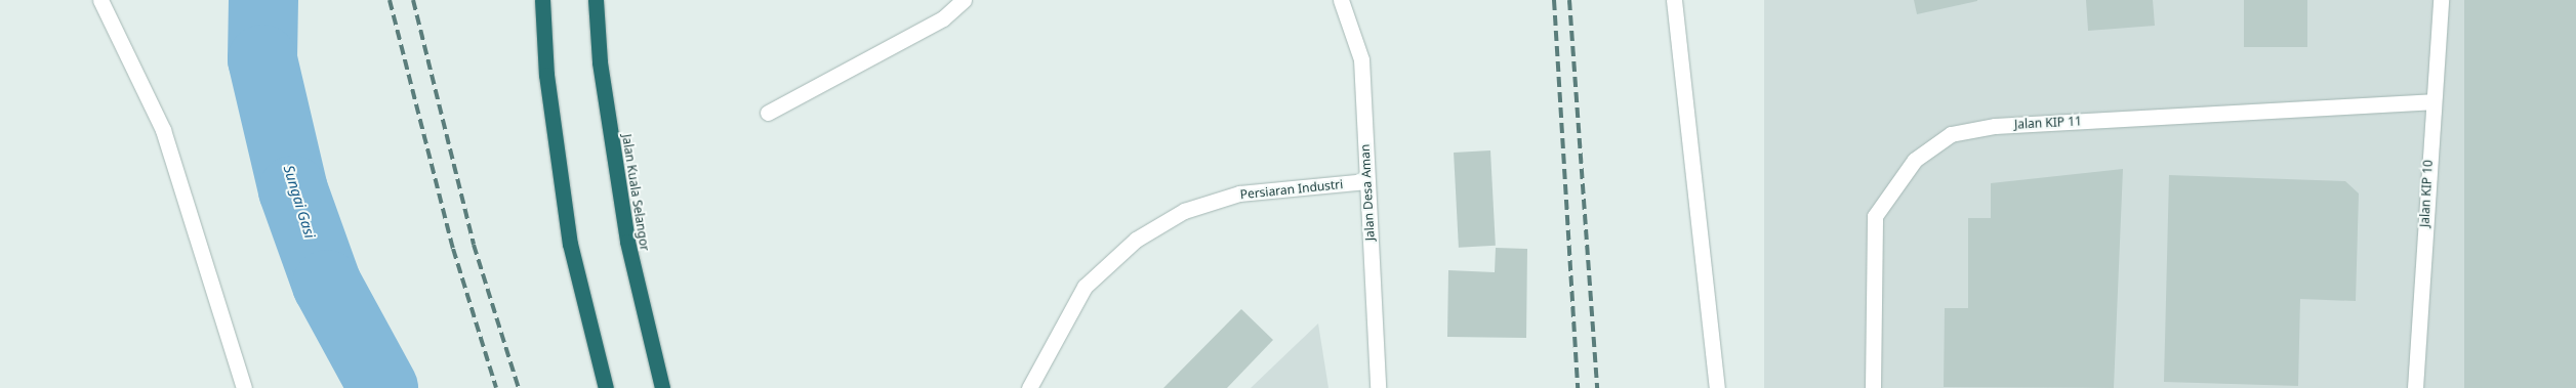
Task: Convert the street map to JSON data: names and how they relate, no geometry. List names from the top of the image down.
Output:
{
  "streets": {
    "highway": ["Jalan Kuala Selangor"],
    "street": [
      "Jalan KIP 11",
      "Persiaran Industri",
      "Jalan Desa Aman",
      "Jalan KIP 10"
    ]
  },
  "crossings": [
    ["Jalan KIP 11", "Jalan KIP 10"],
    ["Persiaran Industri", "Jalan Desa Aman"]
  ],
  "water": ["Sungai Gasi"]
}
